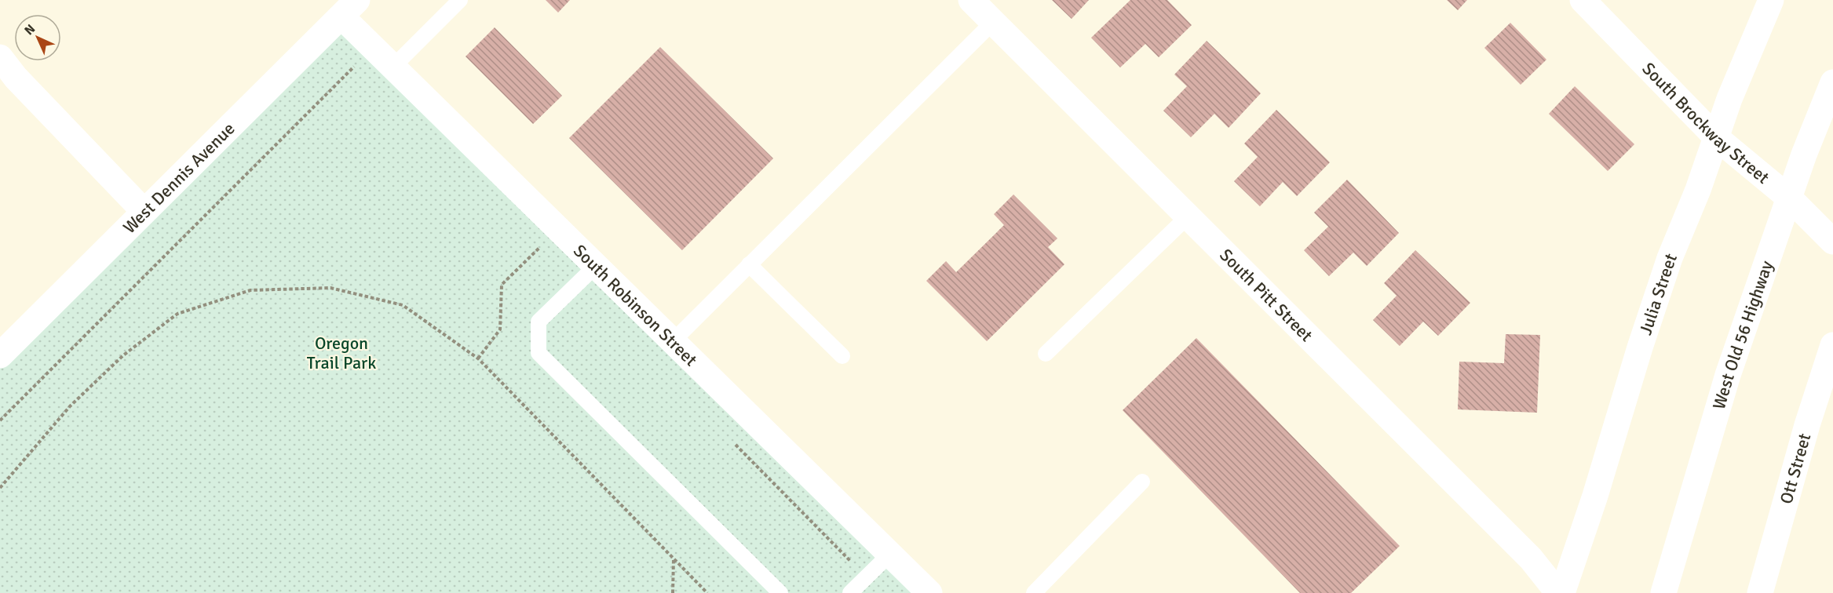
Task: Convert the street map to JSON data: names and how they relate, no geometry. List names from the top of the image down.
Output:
{
  "streets": {
    "street": [
      "South Brockway Street",
      "West Dennis Avenue",
      "Julia Street",
      "South Pitt Street",
      "South Robinson Street",
      "West Old 56 Highway",
      "Ott Street"
    ]
  },
  "crossings": [
    ["South Brockway Street", "Julia Street"],
    ["South Brockway Street", "West Old 56 Highway"],
    ["West Dennis Avenue", "South Robinson Street"]
  ],
  "parks": ["Oregon Trail Park"],
  "north": "top left"
}
